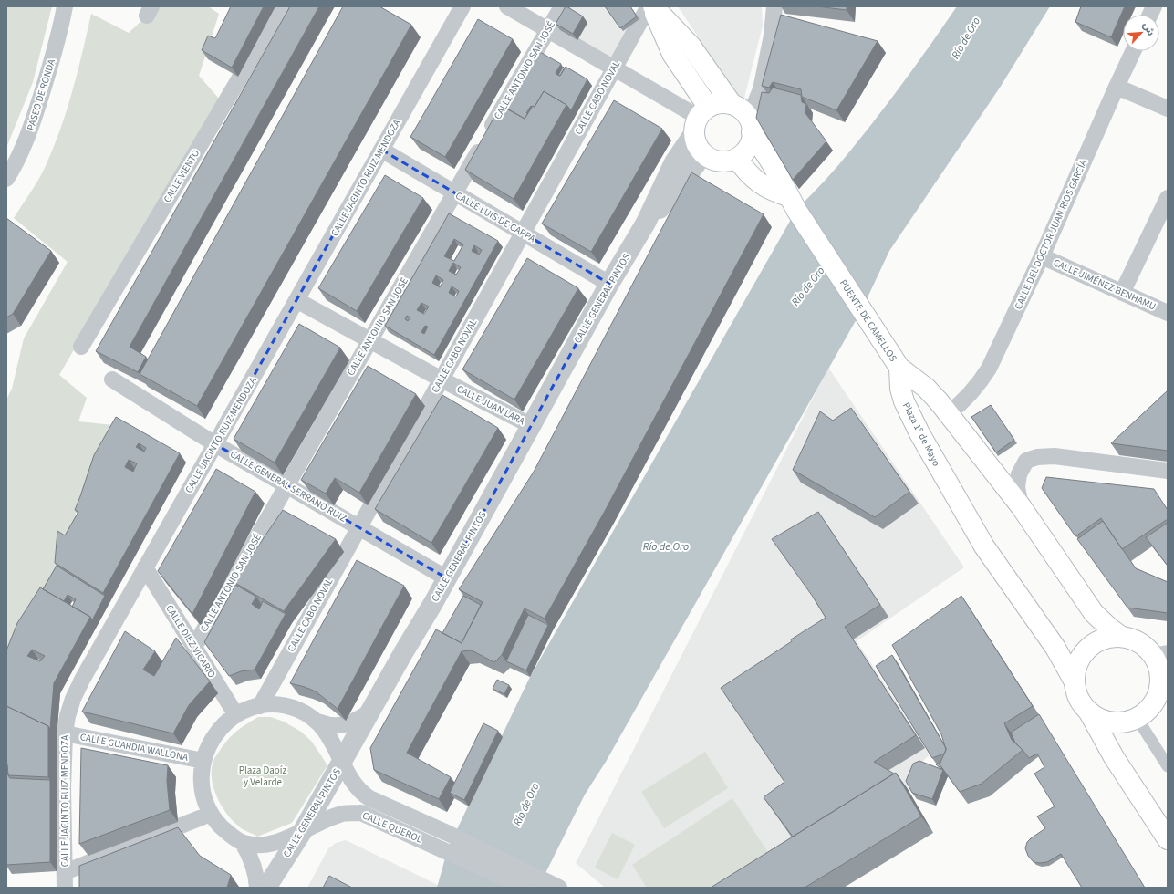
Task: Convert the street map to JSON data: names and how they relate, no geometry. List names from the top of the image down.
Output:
{
  "streets": {
    "main road": ["PUENTE DE CAMELLOS", "Plaza 1º de Mayo"],
    "street": [
      "CALLE ANTONIO SAN JOSÉ",
      "PASEO DE RONDA",
      "CALLE CABO NOVAL",
      "CALLE VIENTO",
      "CALLE JACINTO RUIZ MENDOZA",
      "CALLE LUIS DE CAPPA",
      "CALLE DEL DOCTOR JUAN RIOS GARCÍA",
      "CALLE JIMÉNEZ BENHAMU",
      "CALLE GENERAL PINTOS",
      "CALLE JUAN LARA",
      "CALLE GENERAL SERRANO RUIZ",
      "CALLE DIEZ VICARIO",
      "CALLE GUARDIA WALLONA",
      "CALLE QUEROL"
    ]
  },
  "crossings": [
    ["CALLE ANTONIO SAN JOSÉ", "CALLE LUIS DE CAPPA"],
    ["CALLE ANTONIO SAN JOSÉ", "CALLE JUAN LARA"],
    ["CALLE ANTONIO SAN JOSÉ", "CALLE GENERAL SERRANO RUIZ"],
    ["CALLE ANTONIO SAN JOSÉ", "CALLE DIEZ VICARIO"],
    ["CALLE CABO NOVAL", "CALLE LUIS DE CAPPA"],
    ["CALLE CABO NOVAL", "CALLE JUAN LARA"],
    ["CALLE CABO NOVAL", "CALLE GENERAL SERRANO RUIZ"],
    ["CALLE JACINTO RUIZ MENDOZA", "CALLE LUIS DE CAPPA"],
    ["CALLE JACINTO RUIZ MENDOZA", "CALLE JUAN LARA"],
    ["CALLE JACINTO RUIZ MENDOZA", "CALLE GENERAL SERRANO RUIZ"],
    ["CALLE JACINTO RUIZ MENDOZA", "CALLE DIEZ VICARIO"],
    ["CALLE JACINTO RUIZ MENDOZA", "CALLE GUARDIA WALLONA"],
    ["CALLE LUIS DE CAPPA", "CALLE GENERAL PINTOS"],
    ["CALLE DEL DOCTOR JUAN RIOS GARCÍA", "CALLE JIMÉNEZ BENHAMU"],
    ["CALLE GENERAL PINTOS", "PUENTE DE CAMELLOS"],
    ["CALLE GENERAL PINTOS", "CALLE JUAN LARA"],
    ["CALLE GENERAL PINTOS", "CALLE GENERAL SERRANO RUIZ"],
    ["CALLE GENERAL PINTOS", "CALLE QUEROL"],
    ["PUENTE DE CAMELLOS", "Plaza 1º de Mayo"]
  ],
  "water": ["Río de Oro"],
  "parks": ["Plaza Daoíz y Velarde"],
  "north": "top right"
}
